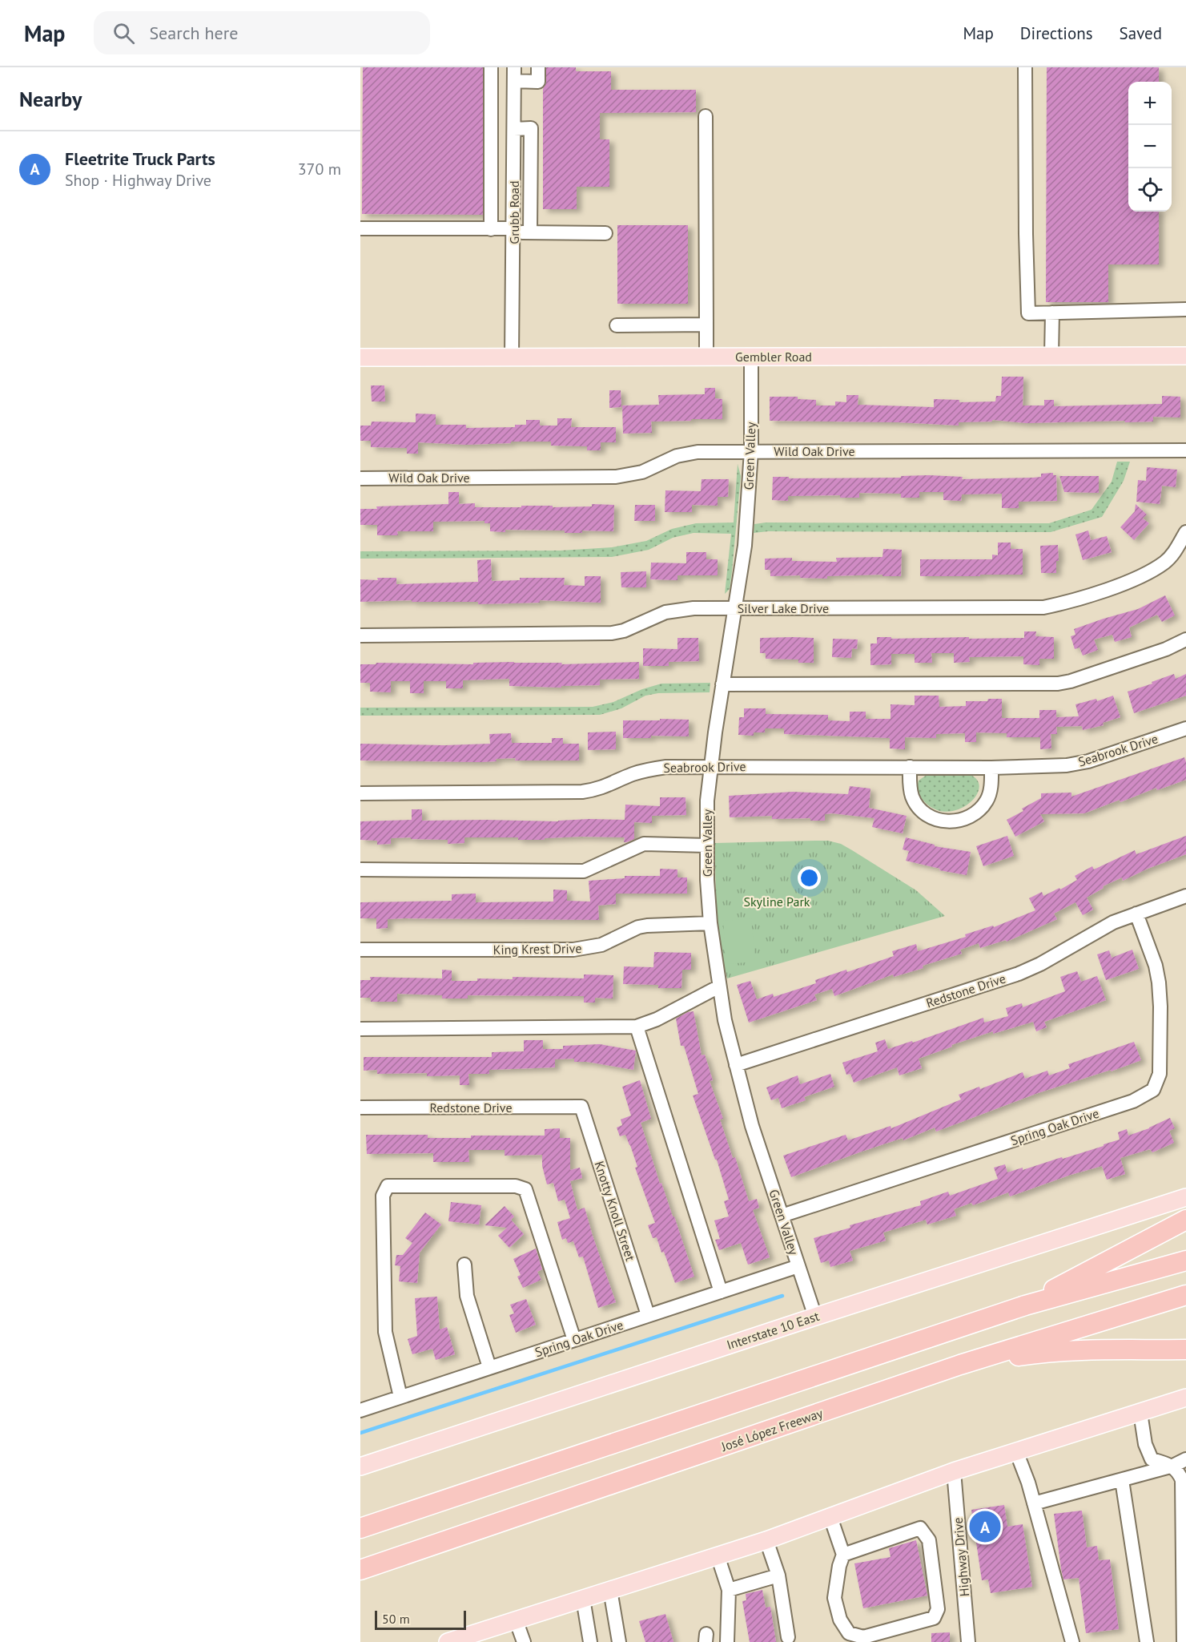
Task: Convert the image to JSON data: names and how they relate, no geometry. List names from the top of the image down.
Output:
{
  "streets": {
    "highway": ["José López Freeway"],
    "main road": ["Gembler Road", "Interstate 10 East"],
    "street": [
      "Grubb Road",
      "Wild Oak Drive",
      "Green Valley",
      "Silver Lake Drive",
      "Seabrook Drive",
      "King Krest Drive",
      "Redstone Drive",
      "Spring Oak Drive",
      "Knotty Knoll Street",
      "Highway Drive"
    ]
  },
  "crossings": [
    ["Grubb Road", "Gembler Road"],
    ["Gembler Road", "Green Valley"],
    ["Wild Oak Drive", "Green Valley"],
    ["Green Valley", "Silver Lake Drive"],
    ["Green Valley", "Seabrook Drive"],
    ["Green Valley", "King Krest Drive"],
    ["Green Valley", "Redstone Drive"],
    ["Green Valley", "Spring Oak Drive"],
    ["Green Valley", "Interstate 10 East"],
    ["Redstone Drive", "Spring Oak Drive"],
    ["Redstone Drive", "Knotty Knoll Street"],
    ["Spring Oak Drive", "Knotty Knoll Street"]
  ],
  "parks": ["Skyline Park"],
  "scale_bar": "50 m",
  "page": {
    "header": "Map",
    "search": "Search here",
    "nav": ["Map", "Directions", "Saved"],
    "heading": "Nearby",
    "map_buttons": ["+", "−"],
    "list": [
      {
        "mark": "A",
        "name": "Fleetrite Truck Parts",
        "note": "Shop · Highway Drive",
        "value": "370 m"
      }
    ],
    "pins": "A",
    "scale": "50 m"
  }
}
